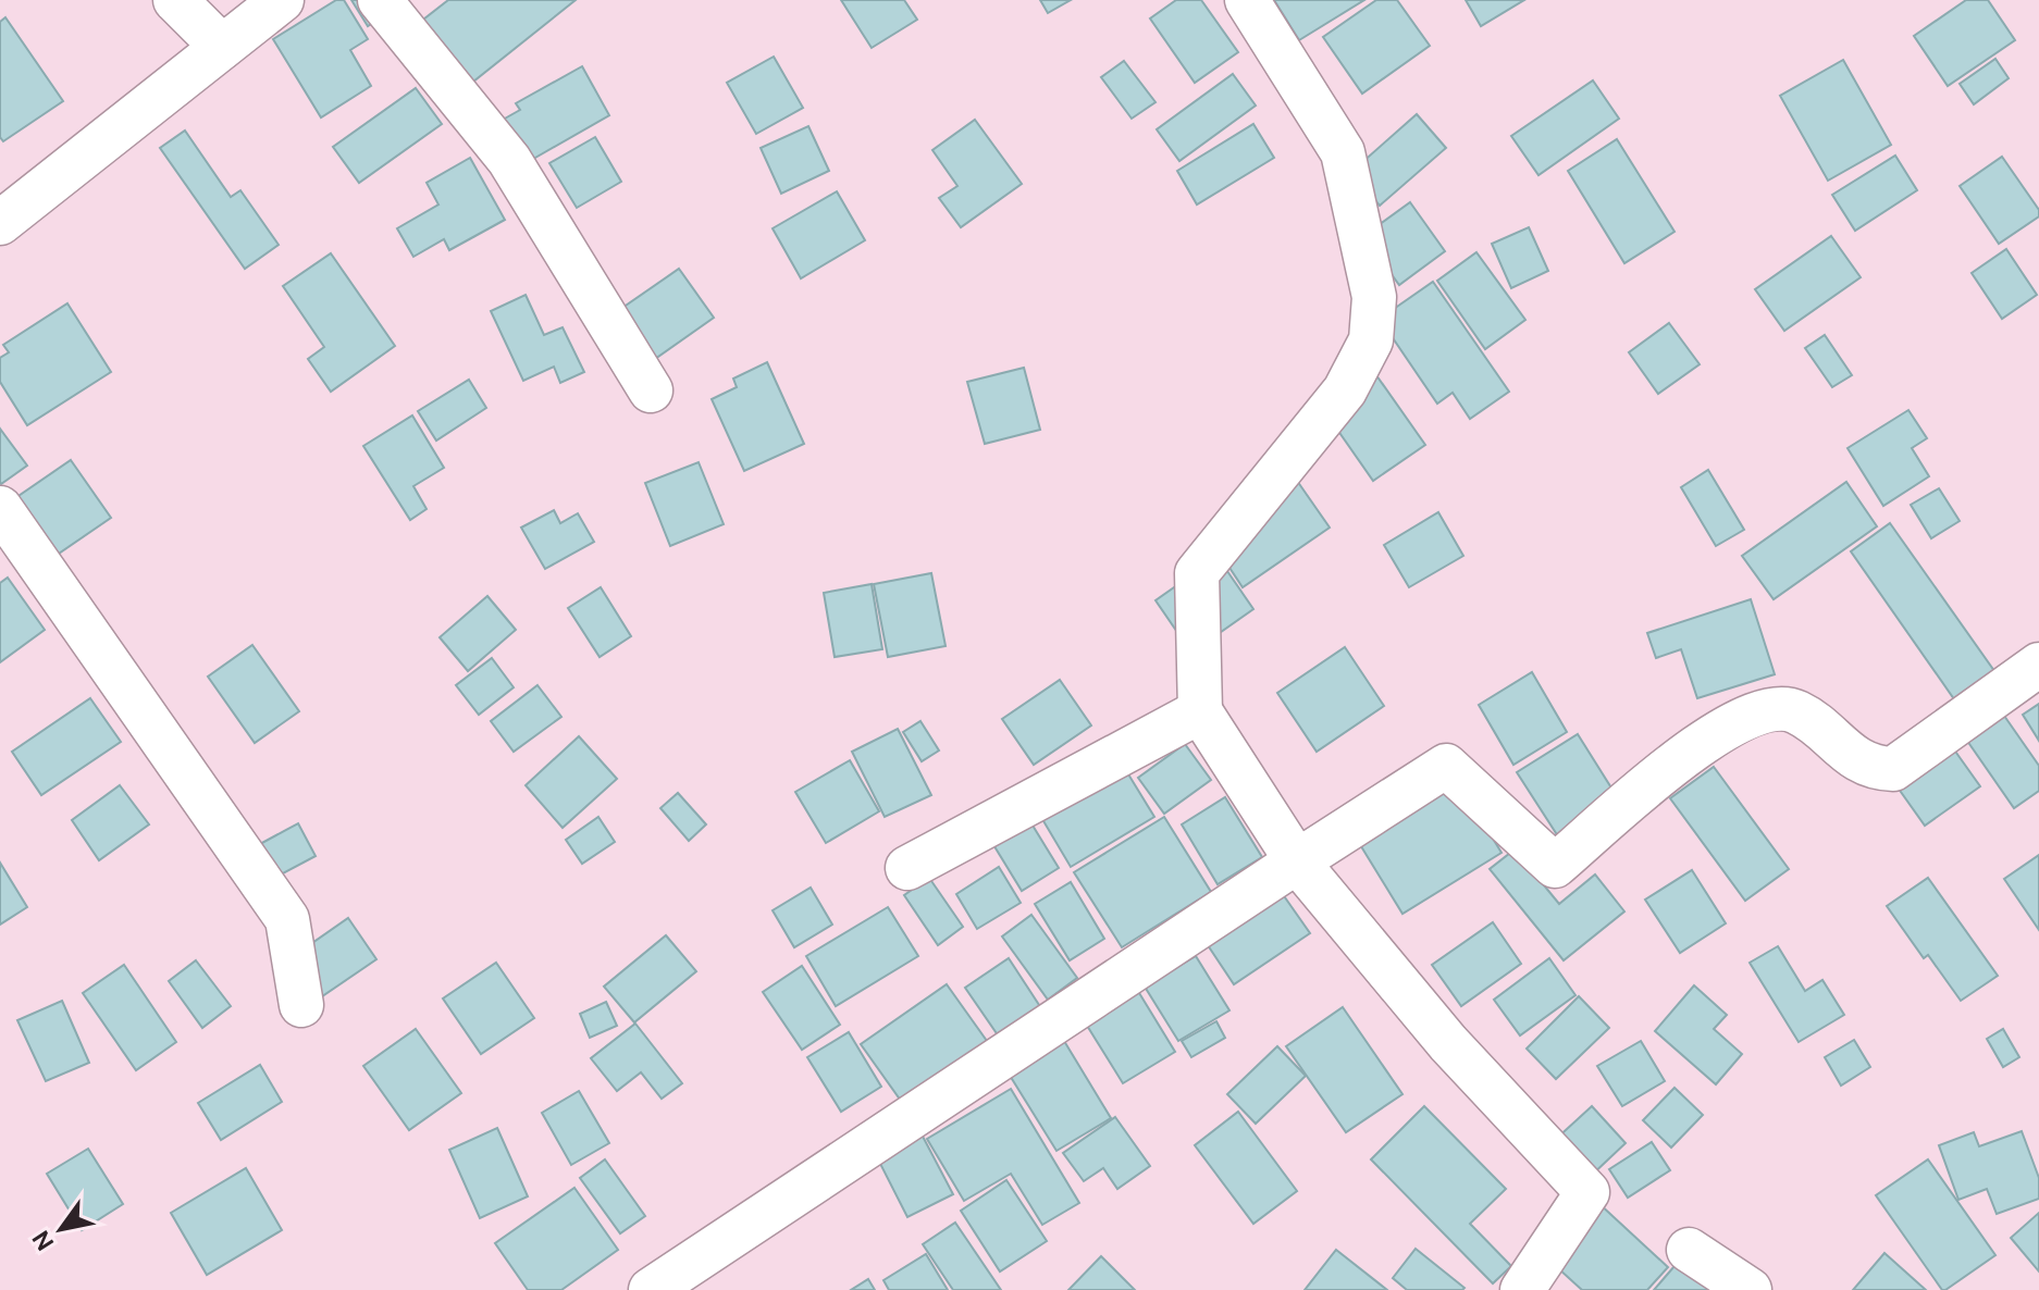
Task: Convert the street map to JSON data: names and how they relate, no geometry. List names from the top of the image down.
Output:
{
  "north": "bottom left"
}
